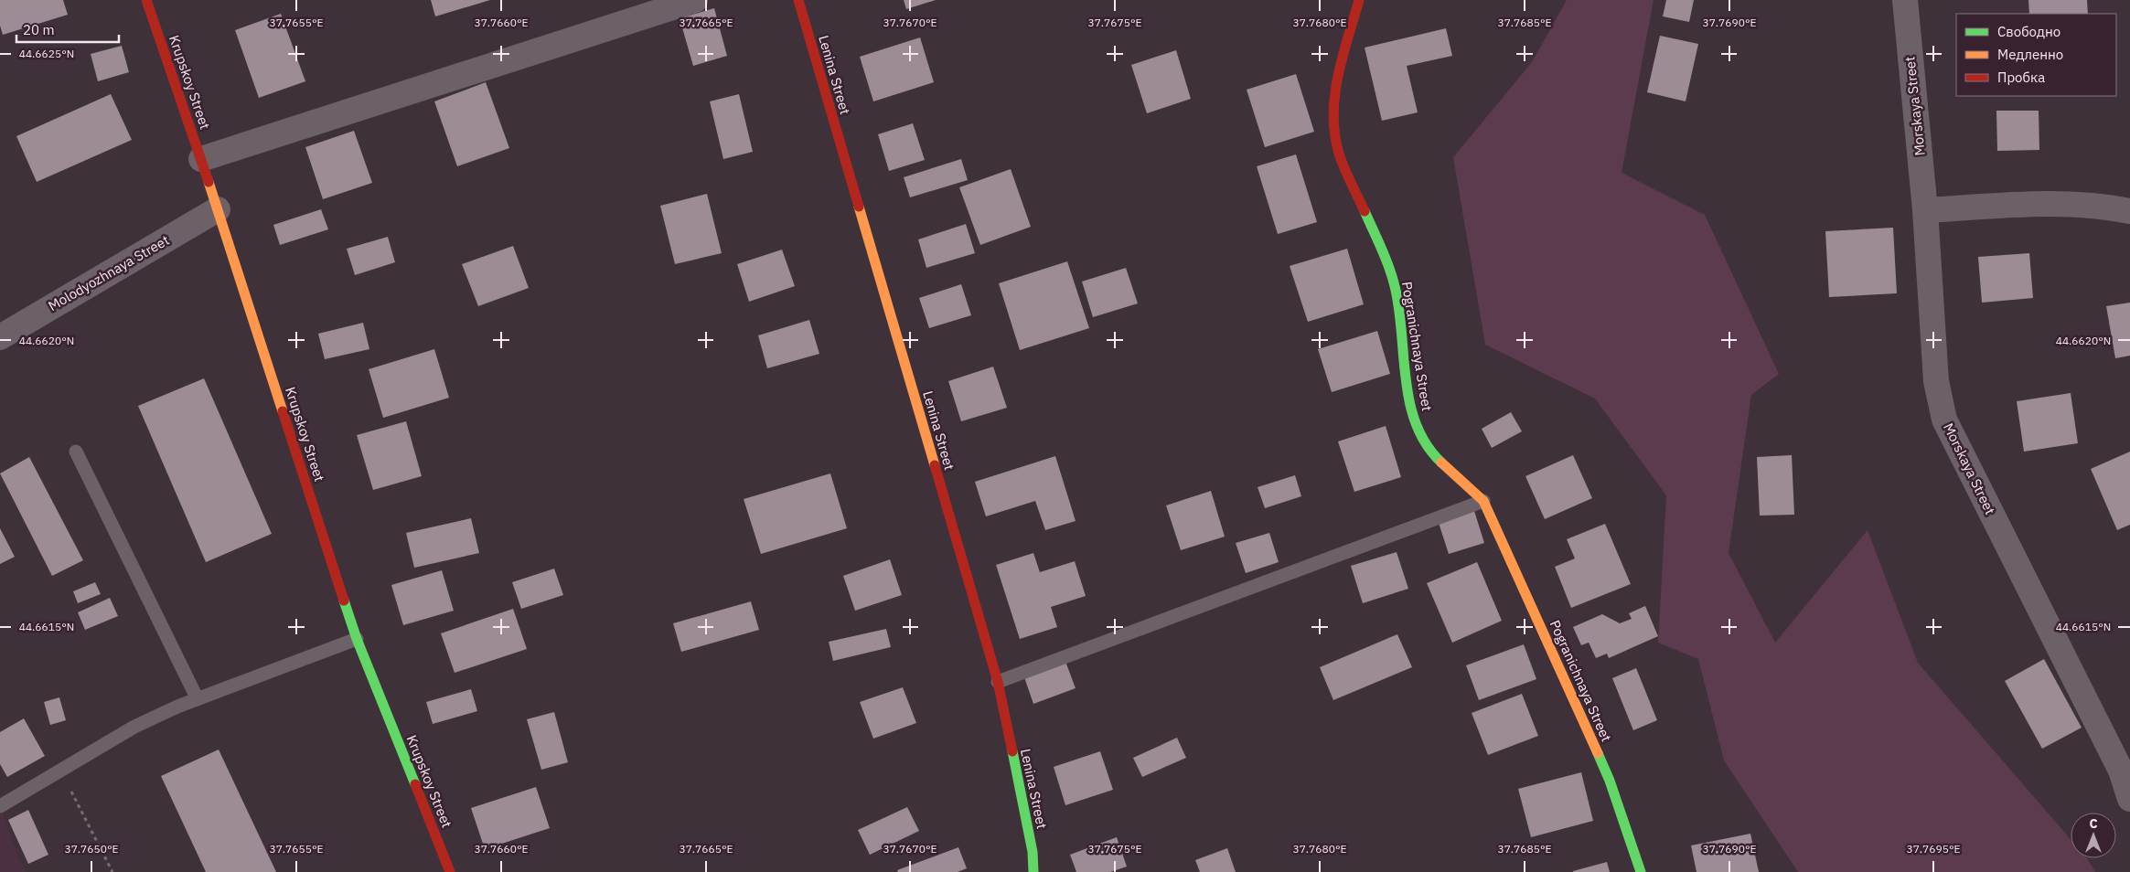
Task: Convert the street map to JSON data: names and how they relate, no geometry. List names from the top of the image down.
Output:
{
  "streets": {
    "street": [
      "Lenina Street",
      "Krupskoy Street",
      "Morskaya Street",
      "Molodyozhnaya Street",
      "Pogranichnaya Street"
    ]
  },
  "crossings": [
    ["Krupskoy Street", "Molodyozhnaya Street"]
  ],
  "legend": ["Свободно", "Медленно", "Пробка"],
  "scale_bar": "20 m",
  "north": "top",
  "coordinates": [
    "37.7655°E",
    "37.7660°E",
    "37.7665°E",
    "37.7670°E",
    "37.7675°E",
    "37.7680°E",
    "37.7685°E",
    "37.7690°E",
    "44.6625°N",
    "44.6620°N",
    "44.6615°N",
    "37.7650°E",
    "37.7695°E"
  ]
}
